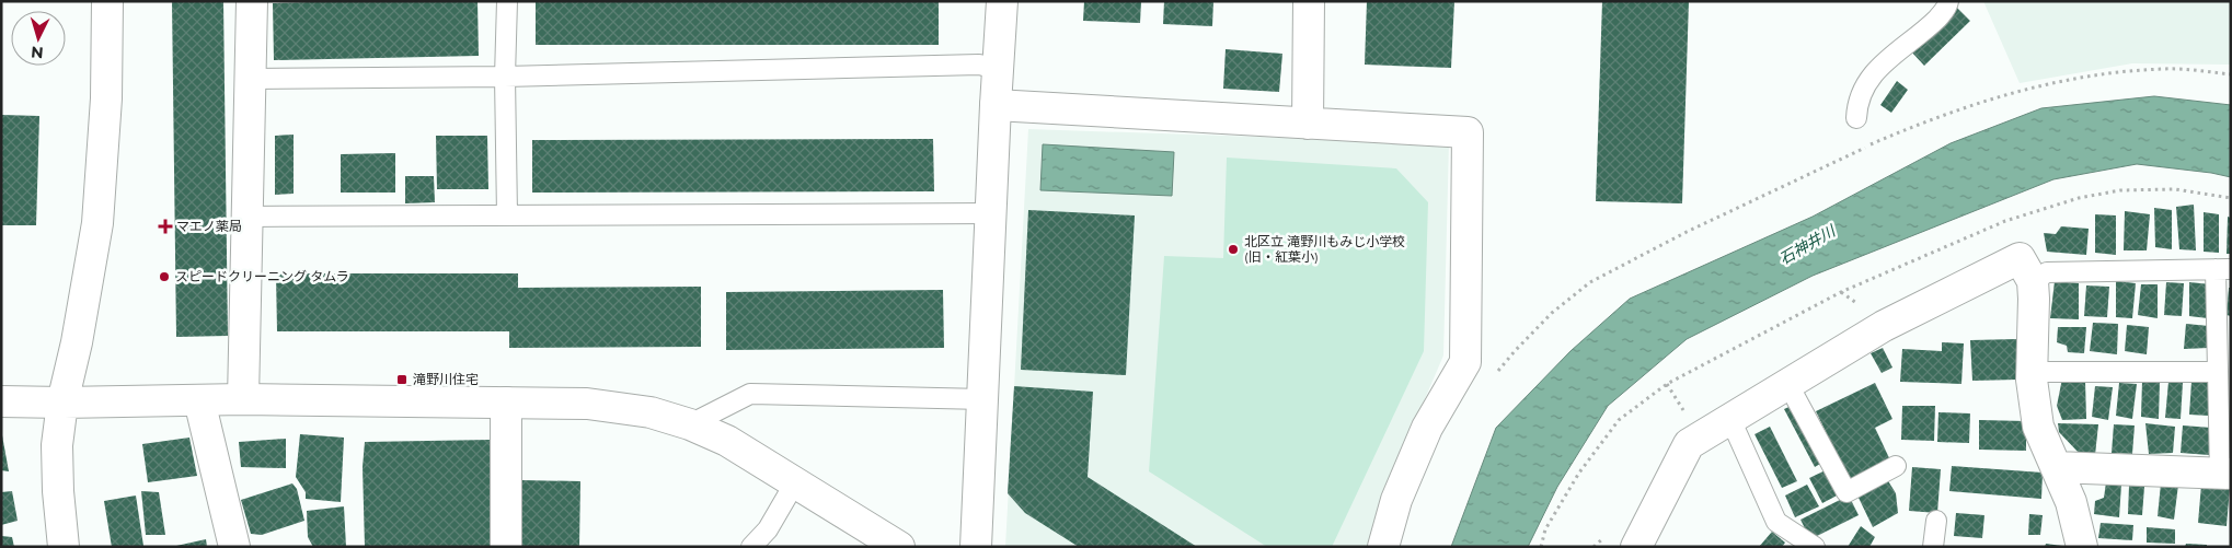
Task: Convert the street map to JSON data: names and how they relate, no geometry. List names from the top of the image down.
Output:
{
  "water": ["石神井川"],
  "places": {
    "health": ["マエノ薬局"],
    "other": ["北区立 滝野川もみじ小学校 (旧・紅葉小)", "スピードクリーニング タムラ"],
    "transit": ["滝野川住宅"]
  },
  "north": "bottom"
}
